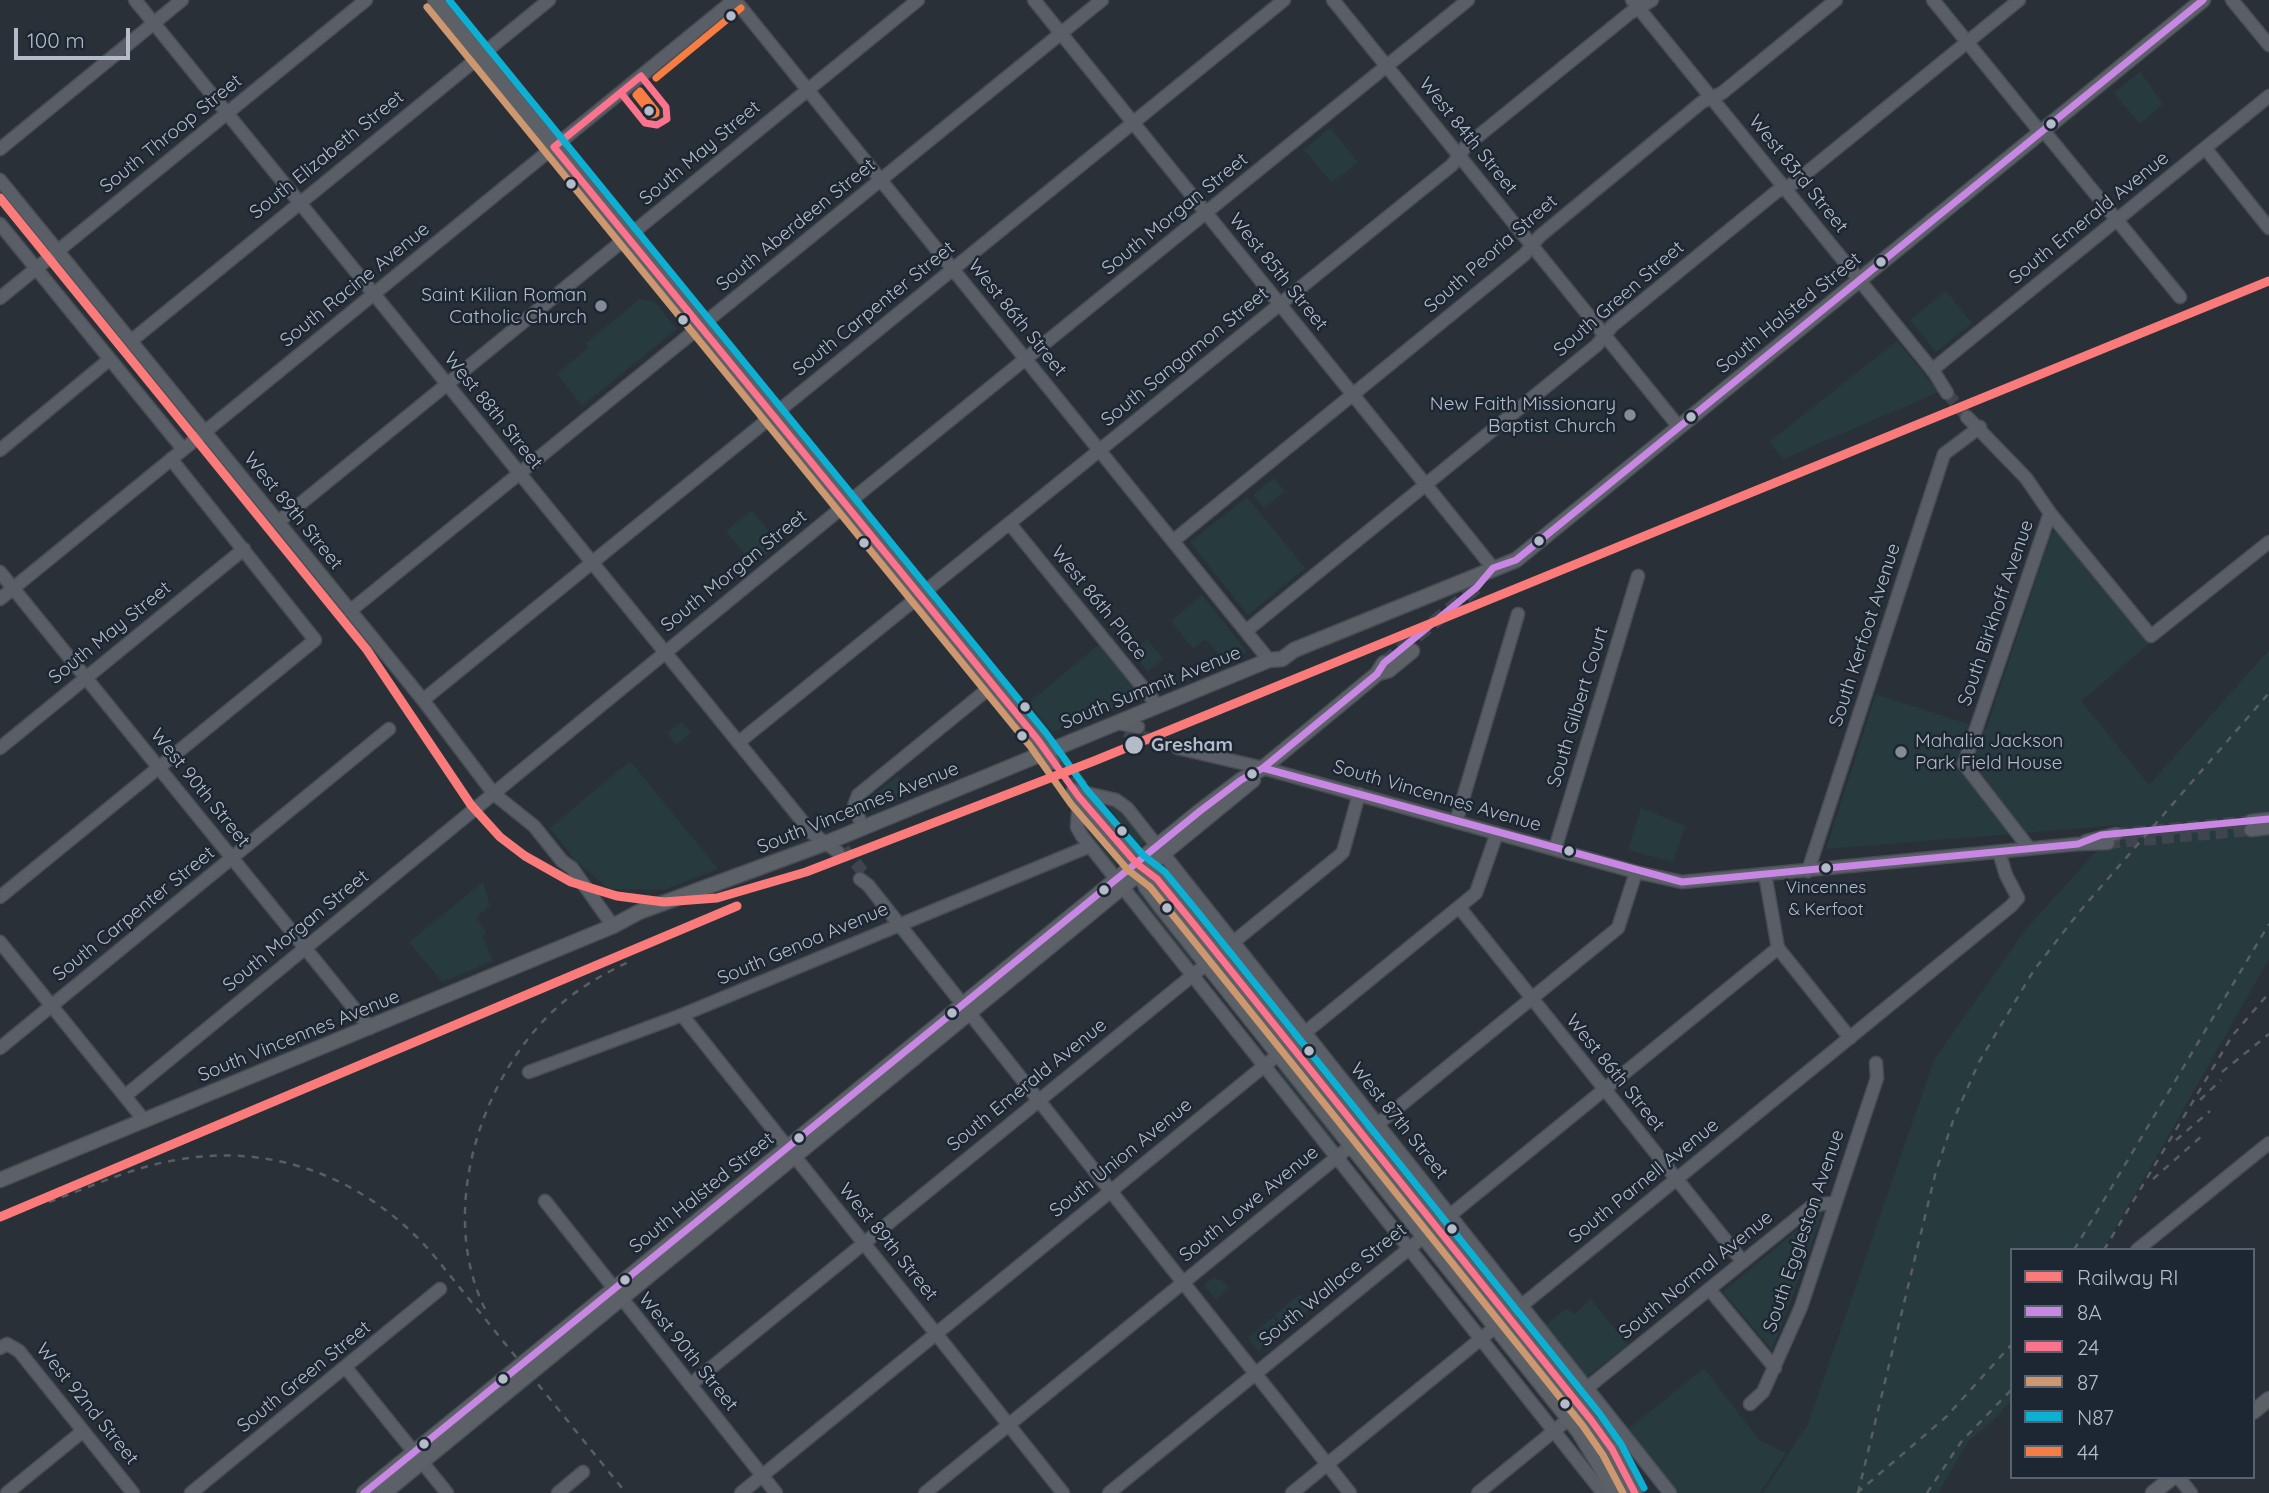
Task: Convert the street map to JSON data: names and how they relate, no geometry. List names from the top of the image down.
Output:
{
  "streets": {
    "main road": [
      "South Halsted Street",
      "South Summit Avenue",
      "South Vincennes Avenue",
      "West 87th Street"
    ],
    "street": [
      "South Throop Street",
      "West 84th Street",
      "South May Street",
      "South Elizabeth Street",
      "West 83rd Street",
      "South Morgan Street",
      "South Emerald Avenue",
      "South Aberdeen Street",
      "South Peoria Street",
      "West 85th Street",
      "South Racine Avenue",
      "South Green Street",
      "South Carpenter Street",
      "West 86th Street",
      "South Sangamon Street",
      "West 88th Street",
      "West 89th Street",
      "West 86th Place",
      "South Birkhoff Avenue",
      "South Kerfoot Avenue",
      "South Gilbert Court",
      "West 90th Street",
      "South Genoa Avenue",
      "South Union Avenue",
      "South Parnell Avenue",
      "South Lowe Avenue",
      "South Eggleston Avenue",
      "South Normal Avenue",
      "South Wallace Street",
      "West 92nd Street"
    ]
  },
  "crossings": [
    ["South Throop Street", "West 88th Street"],
    ["South Throop Street", "West 89th Street"],
    ["West 84th Street", "South Morgan Street"],
    ["West 84th Street", "South Peoria Street"],
    ["West 84th Street", "South Green Street"],
    ["West 84th Street", "South Halsted Street"],
    ["West 84th Street", "South Sangamon Street"],
    ["South May Street", "West 86th Street"],
    ["South May Street", "West 88th Street"],
    ["South May Street", "West 89th Street"],
    ["South May Street", "West 90th Street"],
    ["South Elizabeth Street", "West 88th Street"],
    ["South Elizabeth Street", "West 89th Street"],
    ["West 83rd Street", "South Emerald Avenue"],
    ["West 83rd Street", "South Peoria Street"],
    ["West 83rd Street", "South Green Street"],
    ["West 83rd Street", "South Halsted Street"],
    ["West 83rd Street", "South Sangamon Street"],
    ["South Morgan Street", "West 85th Street"],
    ["South Morgan Street", "West 86th Street"],
    ["South Morgan Street", "West 88th Street"],
    ["South Morgan Street", "West 89th Street"],
    ["South Morgan Street", "West 90th Street"],
    ["South Emerald Avenue", "West 89th Street"],
    ["South Emerald Avenue", "West 90th Street"],
    ["South Emerald Avenue", "South Vincennes Avenue"],
    ["South Emerald Avenue", "West 87th Street"],
    ["South Aberdeen Street", "West 85th Street"],
    ["South Aberdeen Street", "West 86th Street"],
    ["South Aberdeen Street", "West 88th Street"],
    ["South Aberdeen Street", "West 89th Street"],
    ["South Peoria Street", "West 85th Street"],
    ["South Peoria Street", "West 86th Street"],
    ["West 85th Street", "South Green Street"],
    ["West 85th Street", "South Carpenter Street"],
    ["West 85th Street", "South Halsted Street"],
    ["West 85th Street", "South Sangamon Street"],
    ["West 85th Street", "South Summit Avenue"],
    ["South Racine Avenue", "West 86th Street"],
    ["South Racine Avenue", "West 88th Street"],
    ["South Racine Avenue", "West 89th Street"],
    ["South Racine Avenue", "West 90th Street"],
    ["South Green Street", "West 86th Street"],
    ["South Carpenter Street", "West 86th Street"],
    ["South Carpenter Street", "West 88th Street"],
    ["South Carpenter Street", "West 89th Street"],
    ["South Carpenter Street", "West 90th Street"],
    ["South Halsted Street", "West 89th Street"],
    ["South Halsted Street", "South Summit Avenue"],
    ["South Halsted Street", "West 90th Street"],
    ["South Halsted Street", "South Vincennes Avenue"],
    ["South Halsted Street", "West 87th Street"],
    ["West 86th Street", "South Sangamon Street"],
    ["West 86th Street", "South Summit Avenue"],
    ["West 86th Street", "South Union Avenue"],
    ["West 86th Street", "South Parnell Avenue"],
    ["West 86th Street", "South Lowe Avenue"],
    ["West 86th Street", "South Normal Avenue"],
    ["West 86th Street", "South Wallace Street"],
    ["South Sangamon Street", "West 88th Street"],
    ["South Sangamon Street", "West 86th Place"],
    ["West 88th Street", "South Vincennes Avenue"],
    ["West 89th Street", "South Vincennes Avenue"],
    ["West 89th Street", "South Genoa Avenue"],
    ["West 89th Street", "South Union Avenue"],
    ["West 89th Street", "South Lowe Avenue"],
    ["West 86th Place", "South Summit Avenue"],
    ["South Birkhoff Avenue", "South Vincennes Avenue"],
    ["South Kerfoot Avenue", "South Vincennes Avenue"],
    ["South Summit Avenue", "South Vincennes Avenue"],
    ["South Gilbert Court", "South Vincennes Avenue"],
    ["West 90th Street", "South Vincennes Avenue"],
    ["West 90th Street", "South Union Avenue"],
    ["South Vincennes Avenue", "South Union Avenue"],
    ["South Vincennes Avenue", "South Parnell Avenue"],
    ["South Vincennes Avenue", "South Lowe Avenue"],
    ["West 87th Street", "South Union Avenue"],
    ["West 87th Street", "South Parnell Avenue"],
    ["West 87th Street", "South Lowe Avenue"],
    ["West 87th Street", "South Normal Avenue"],
    ["West 87th Street", "South Wallace Street"],
    ["South Eggleston Avenue", "South Normal Avenue"]
  ],
  "places": [
    "Saint Kilian Roman Catholic Church",
    "New Faith Missionary Baptist Church",
    "Gresham",
    "Mahalia Jackson Park Field House",
    "Vincennes & Kerfoot"
  ],
  "lines": [
    "transit line 8A",
    "transit line N87",
    "transit line 87",
    "transit line 44",
    "transit line 24",
    "rail line RI"
  ],
  "legend": [
    "Railway RI",
    "8A",
    "24",
    "87",
    "N87",
    "44"
  ],
  "scale_bar": "100 m"
}
